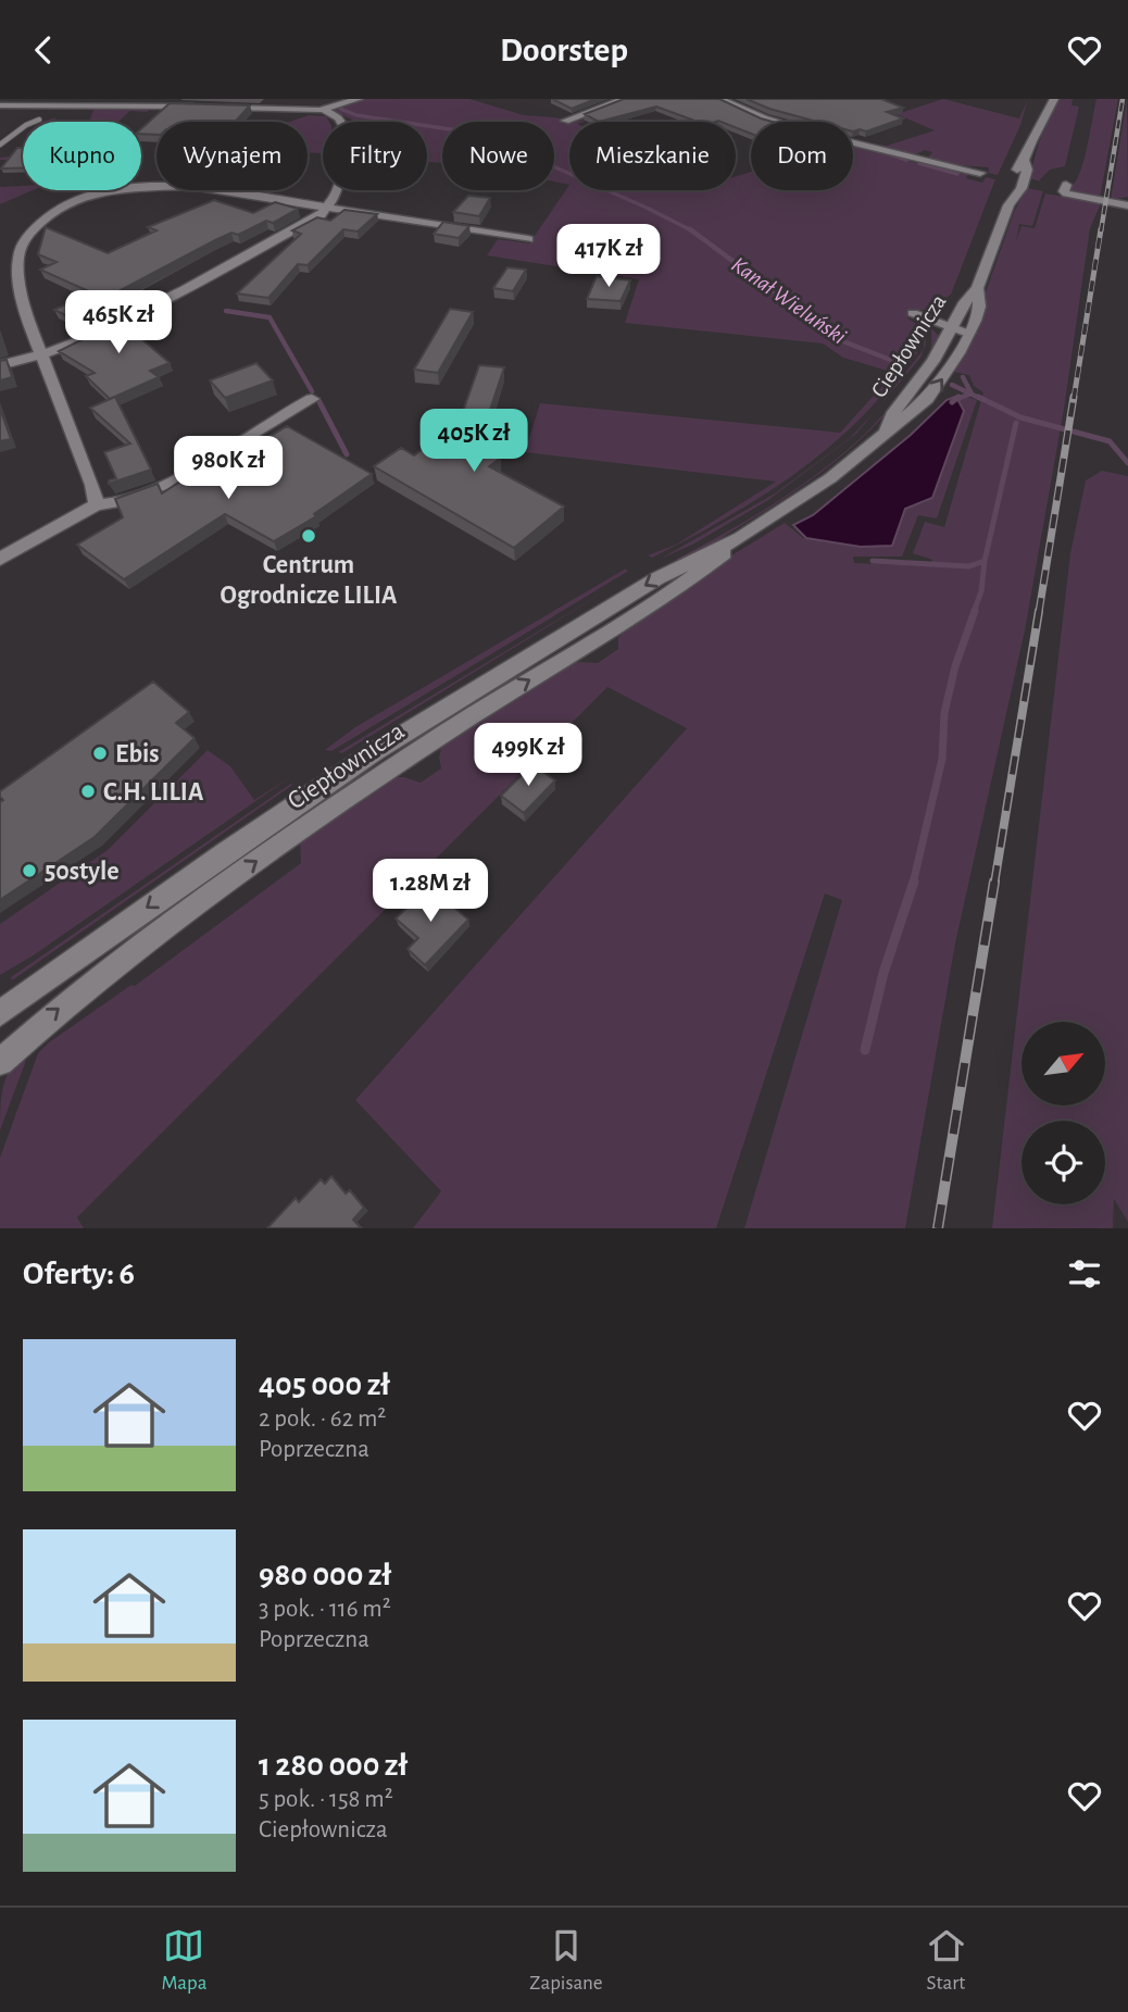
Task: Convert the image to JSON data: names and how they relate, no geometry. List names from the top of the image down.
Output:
{
  "streets": {
    "street": ["Ciepłownicza"]
  },
  "water": ["Kanał Wieluński"],
  "places": [
    "Centrum Ogrodnicze LILIA",
    "Ebis",
    "C.H. LILIA",
    "50style"
  ],
  "north": "top right",
  "page": {
    "header": "Doorstep",
    "chip": [
      "Kupno",
      "Wynajem",
      "Filtry",
      "Nowe",
      "Mieszkanie",
      "Dom"
    ],
    "price": [
      "417K zł",
      "465K zł",
      "405K zł",
      "980K zł",
      "499K zł",
      "1.28M zł"
    ],
    "heading": "Oferty: 6",
    "list": [
      {
        "name": "405 000 zł",
        "note": "2 pok. · 62 m² · Poprzeczna"
      },
      {
        "name": "980 000 zł",
        "note": "3 pok. · 116 m² · Poprzeczna"
      },
      {
        "name": "1 280 000 zł",
        "note": "5 pok. · 158 m² · Ciepłownicza"
      }
    ],
    "tabs": ["Mapa", "Zapisane", "Start"]
  }
}
